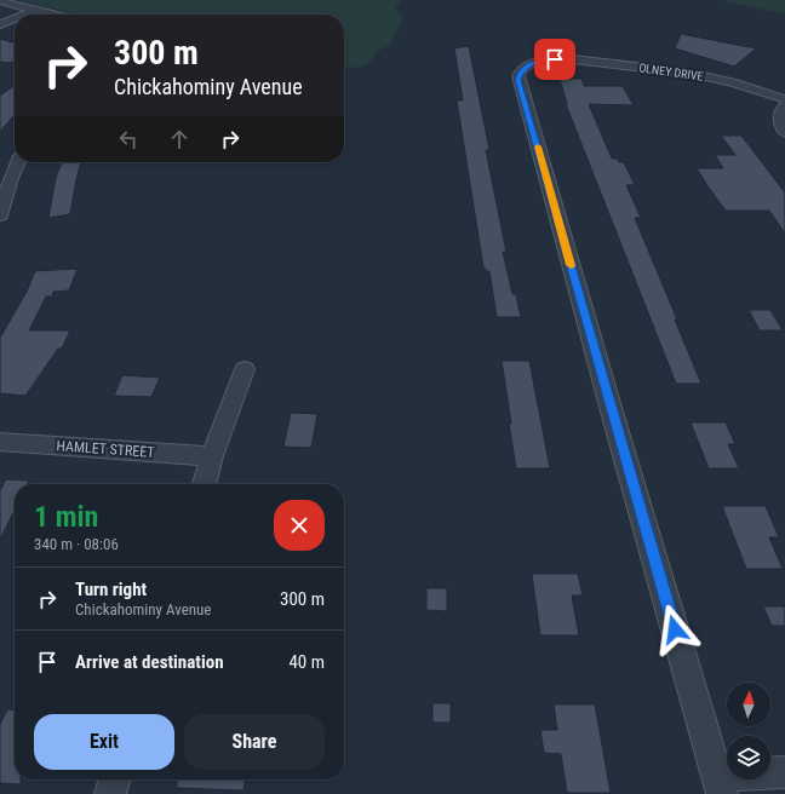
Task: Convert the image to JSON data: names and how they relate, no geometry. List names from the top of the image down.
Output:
{
  "streets": {
    "street": ["OLNEY DRIVE", "HAMLET STREET"]
  },
  "north": "top",
  "page": {
    "turn": ["300 m", "Chickahominy Avenue"],
    "heading": ["1 min", "340 m · 08:06"],
    "list": [
      {
        "name": "Turn right",
        "note": "Chickahominy Avenue",
        "value": "300 m"
      },
      {
        "name": "Arrive at destination",
        "value": "40 m"
      }
    ],
    "buttons": ["Exit", "Share"]
  }
}
